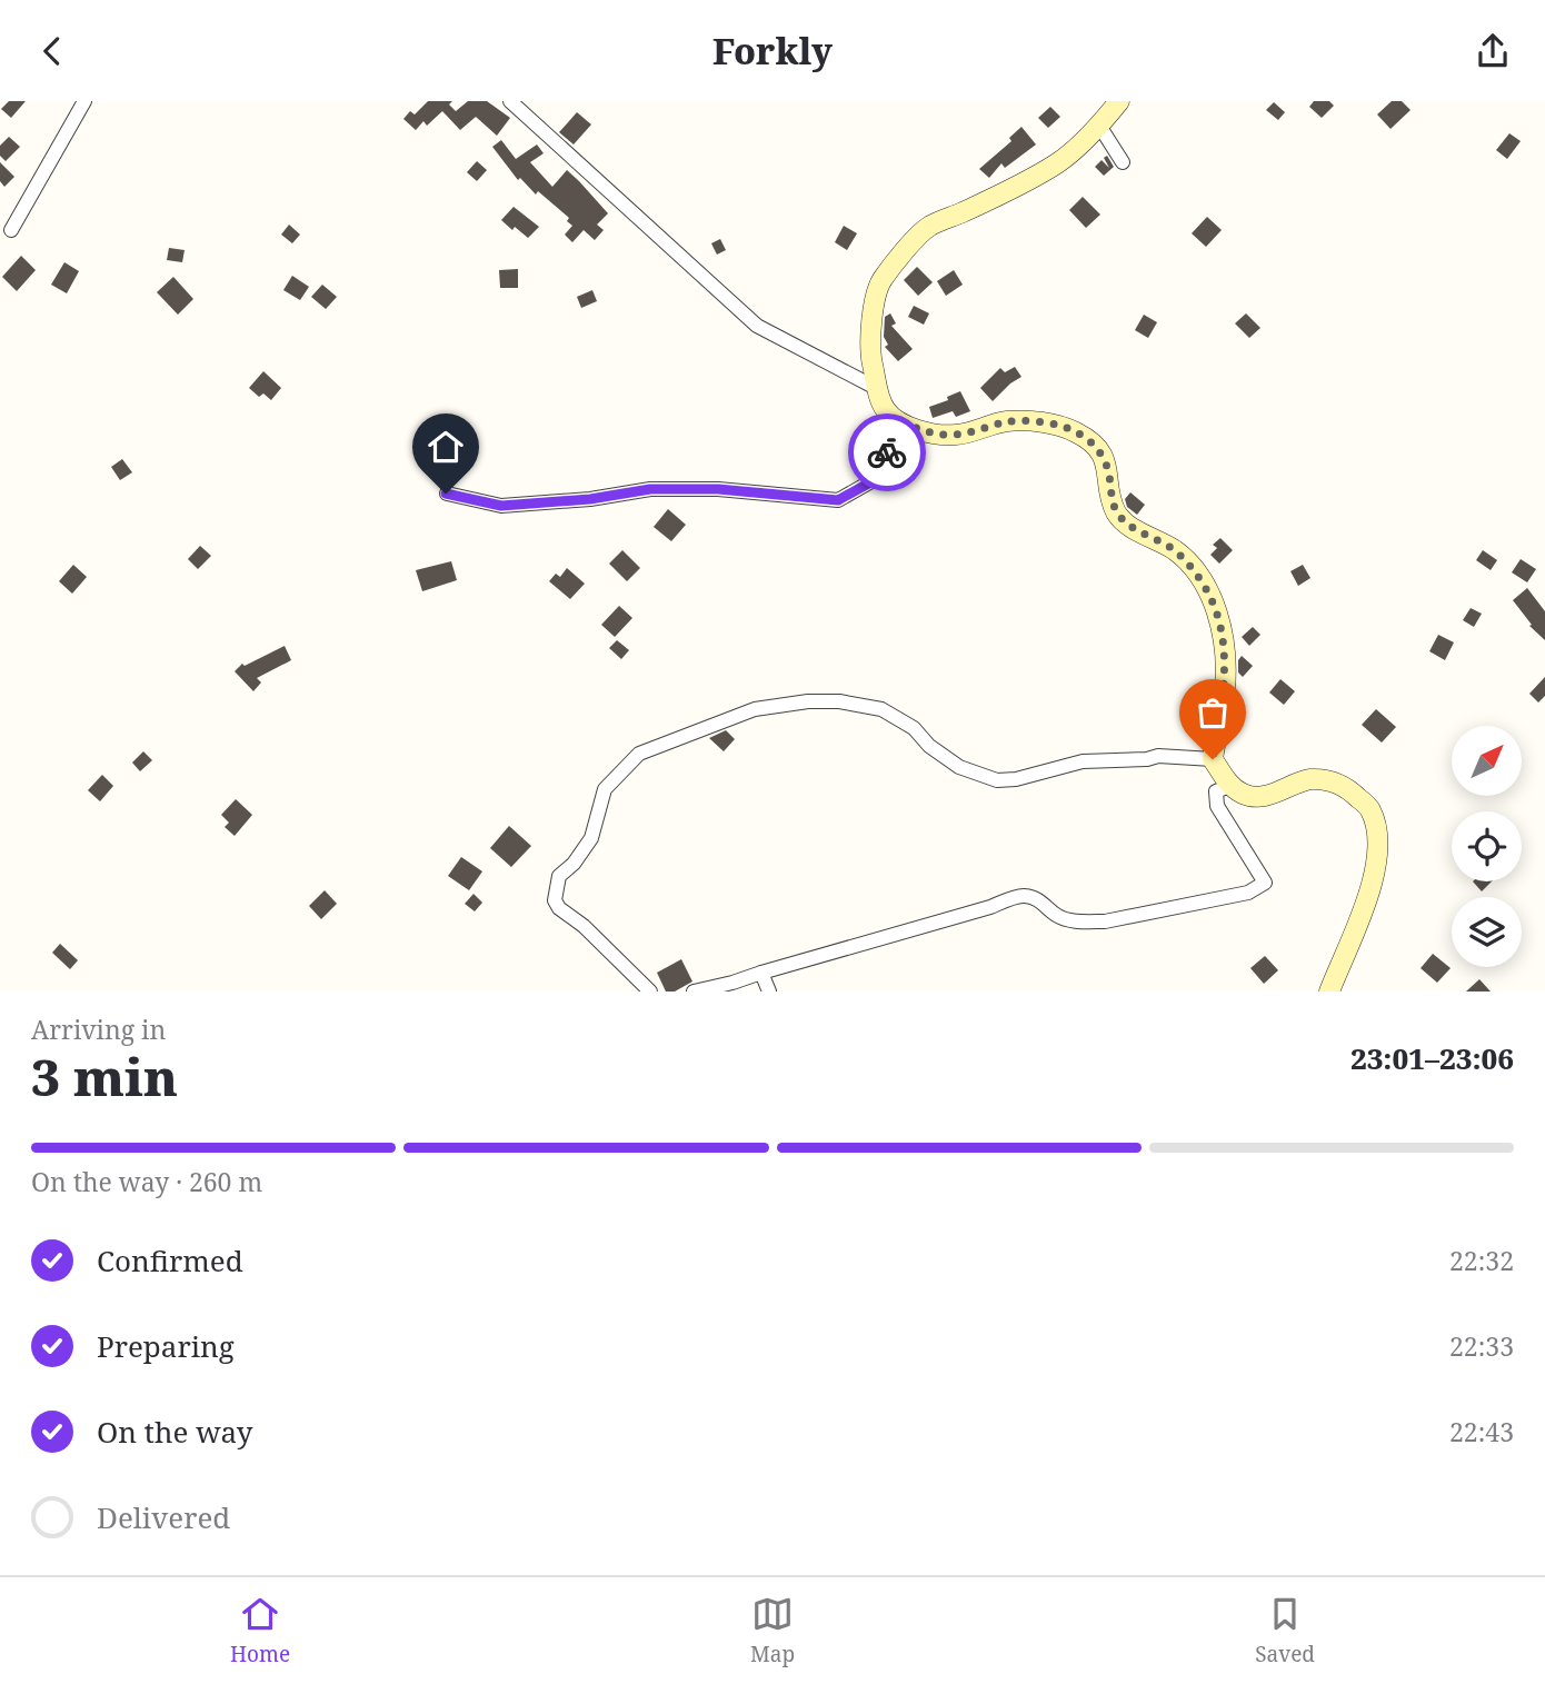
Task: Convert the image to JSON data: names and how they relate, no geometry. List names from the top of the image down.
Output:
{
  "north": "top right",
  "page": {
    "header": "Forkly",
    "heading": ["3 min", "Arriving in", "23:01–23:06"],
    "bar": "On the way · 260 m",
    "list": [
      ["Confirmed", "22:32"],
      ["Preparing", "22:33"],
      ["On the way", "22:43"],
      "Delivered"
    ],
    "tabs": ["Home", "Map", "Saved"]
  }
}
